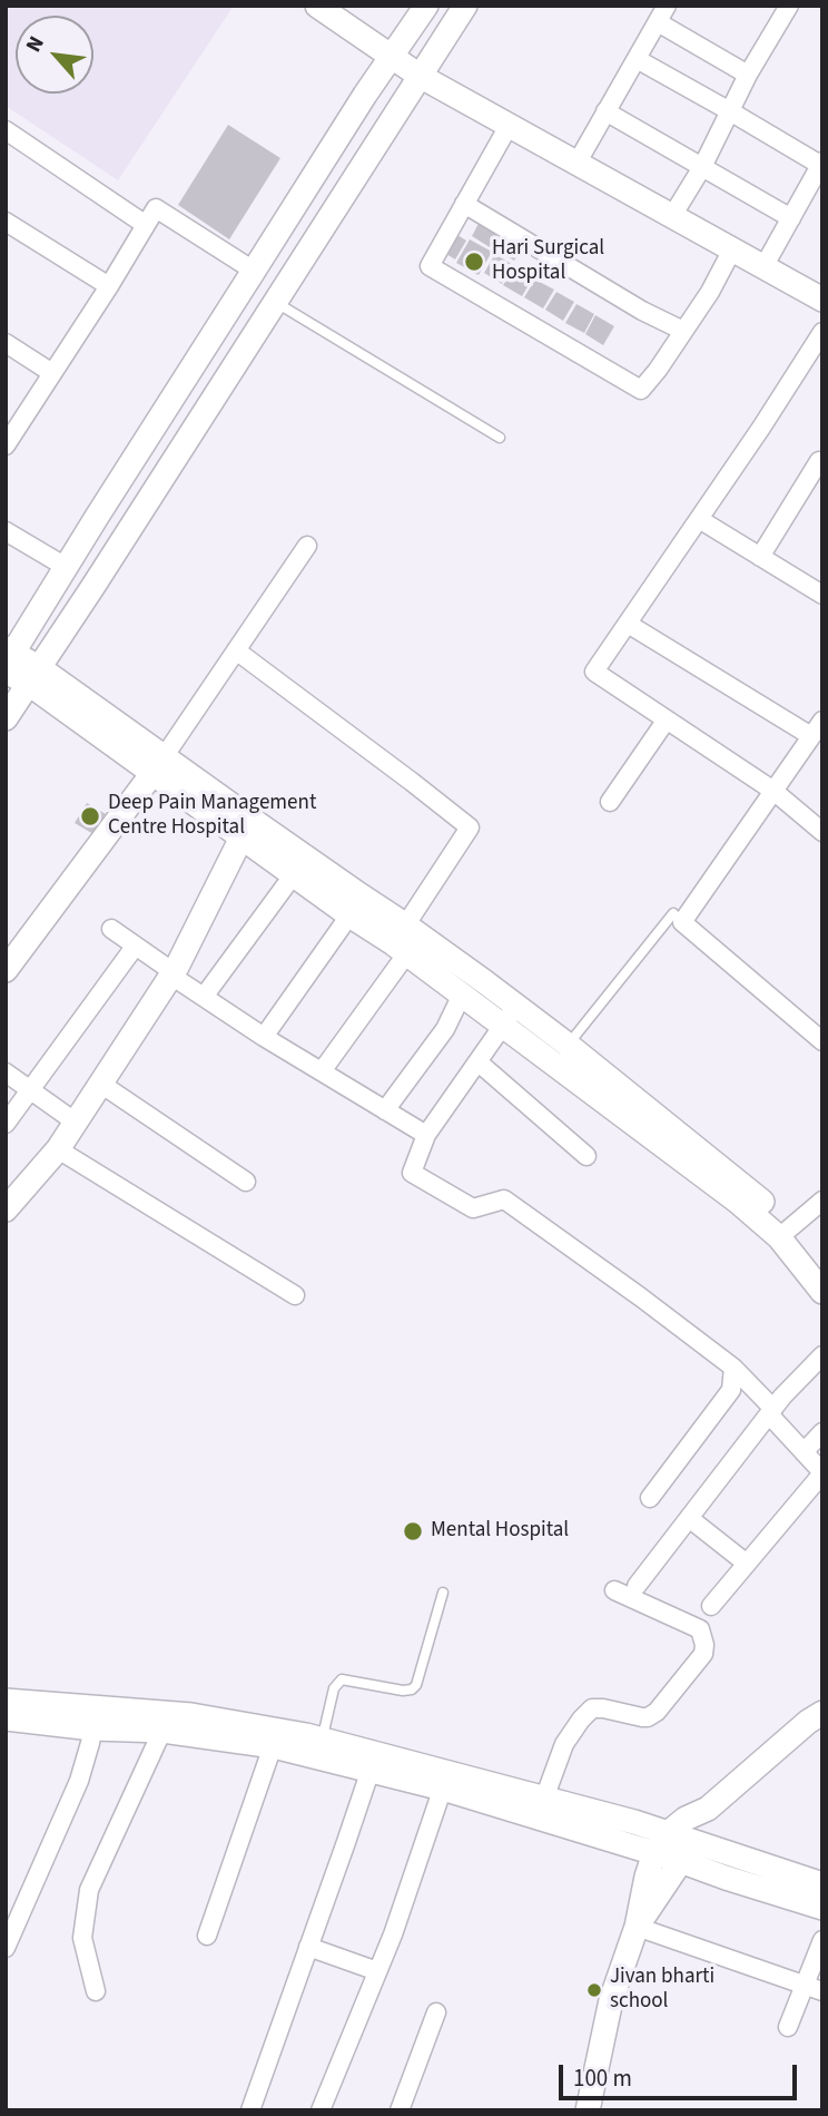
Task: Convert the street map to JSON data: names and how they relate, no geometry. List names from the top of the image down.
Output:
{
  "places": [
    "Hari Surgical Hospital",
    "Deep Pain Management Centre Hospital",
    "Mental Hospital",
    "Jivan bharti school"
  ],
  "scale_bar": "100 m",
  "north": "top left"
}
